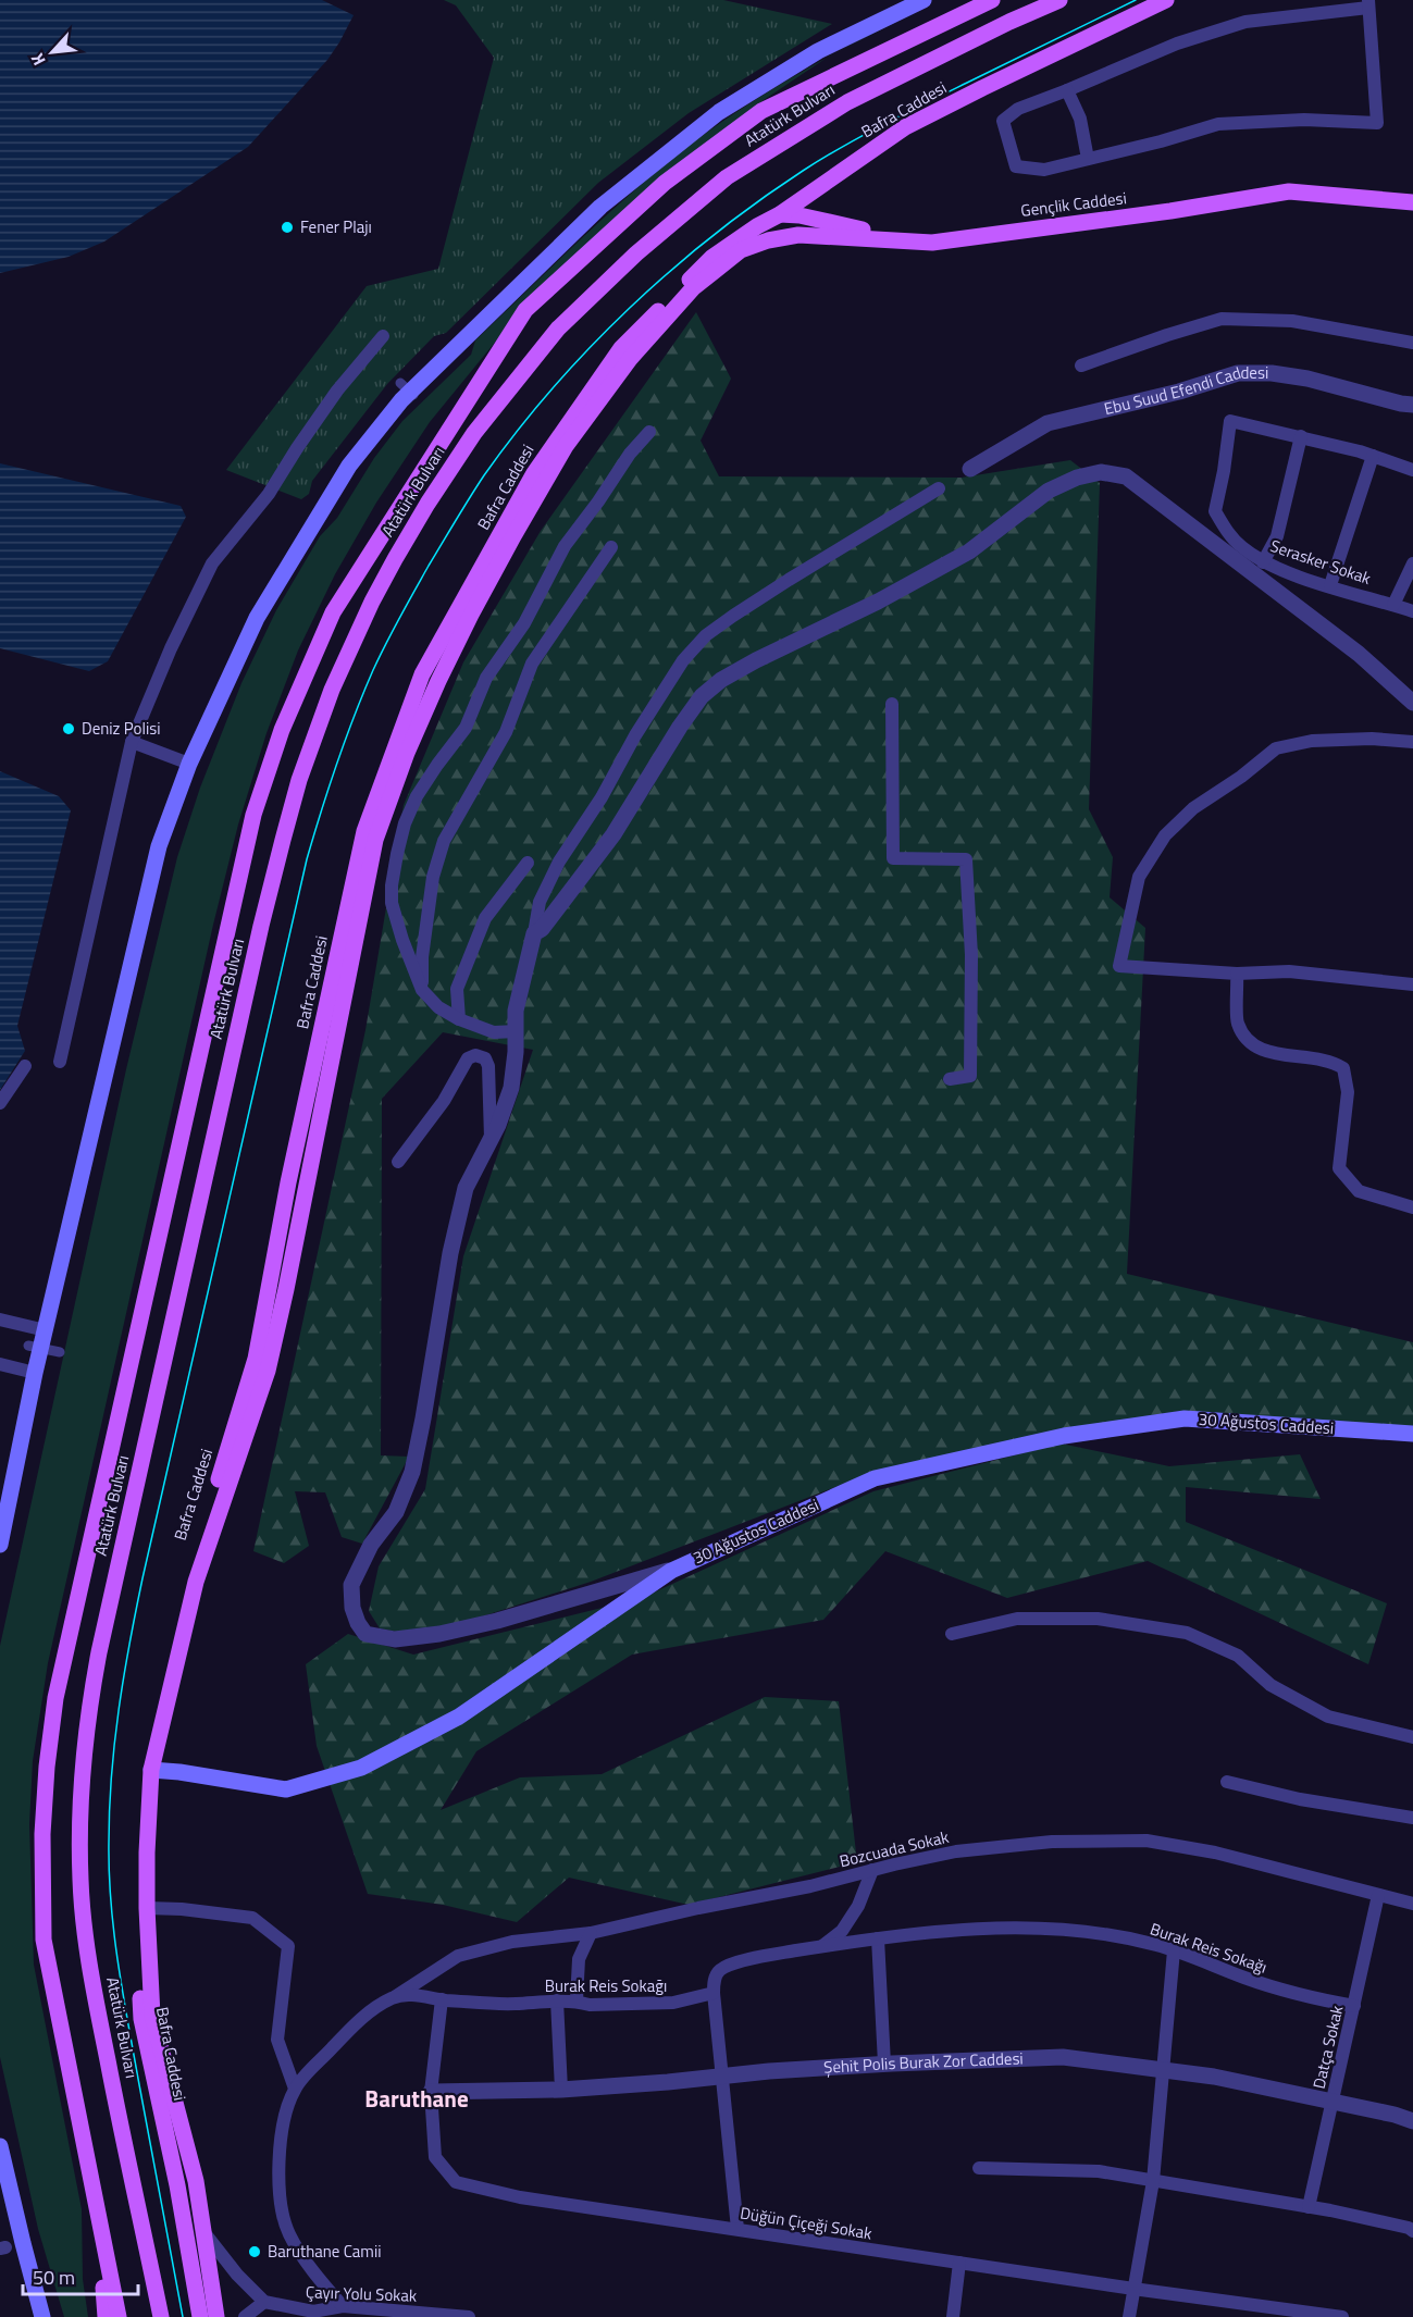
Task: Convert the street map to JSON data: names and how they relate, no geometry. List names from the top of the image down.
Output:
{
  "streets": {
    "main road": [
      "Bafra Caddesi",
      "Atatürk Bulvarı",
      "Gençlik Caddesi",
      "30 Ağustos Caddesi"
    ],
    "street": [
      "Ebu Suud Efendi Caddesi",
      "Serasker Sokak",
      "Bozcuada Sokak",
      "Burak Reis Sokağı",
      "Datça Sokak",
      "Şehit Polis Burak Zor Caddesi",
      "Düğün Çiçeği Sokak",
      "Çayır Yolu Sokak"
    ]
  },
  "crossings": [
    ["Bafra Caddesi", "Gençlik Caddesi"],
    ["Bafra Caddesi", "30 Ağustos Caddesi"],
    ["Bozcuada Sokak", "Burak Reis Sokağı"],
    ["Bozcuada Sokak", "Datça Sokak"],
    ["Burak Reis Sokağı", "Datça Sokak"],
    ["Burak Reis Sokağı", "Düğün Çiçeği Sokak"],
    ["Datça Sokak", "Şehit Polis Burak Zor Caddesi"],
    ["Şehit Polis Burak Zor Caddesi", "Düğün Çiçeği Sokak"]
  ],
  "districts": ["Baruthane"],
  "places": ["Fener Plajı", "Deniz Polisi", "Baruthane Camii"],
  "scale_bar": "50 m",
  "north": "bottom left"
}
